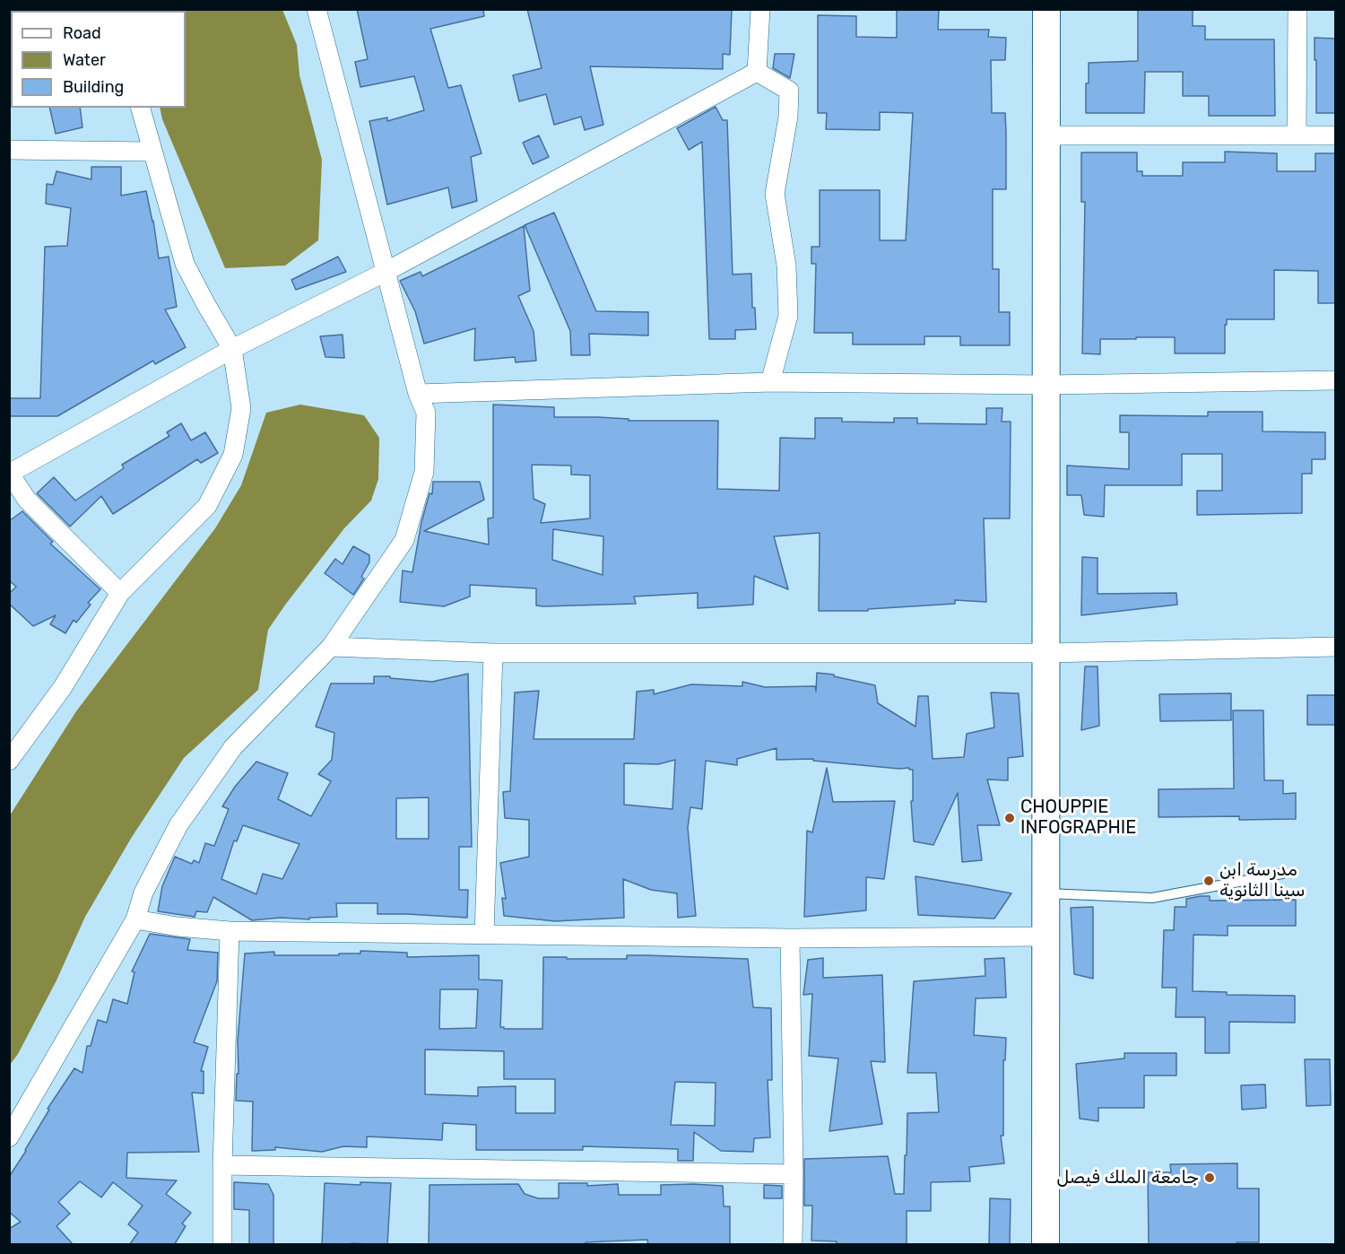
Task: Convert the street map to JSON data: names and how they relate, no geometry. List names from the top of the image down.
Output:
{
  "places": ["CHOUPPIE INFOGRAPHIE", "مدرسة ابن سينا الثانوية", "جامعة الملك فيصل"],
  "legend": ["Road", "Water", "Building"]
}
